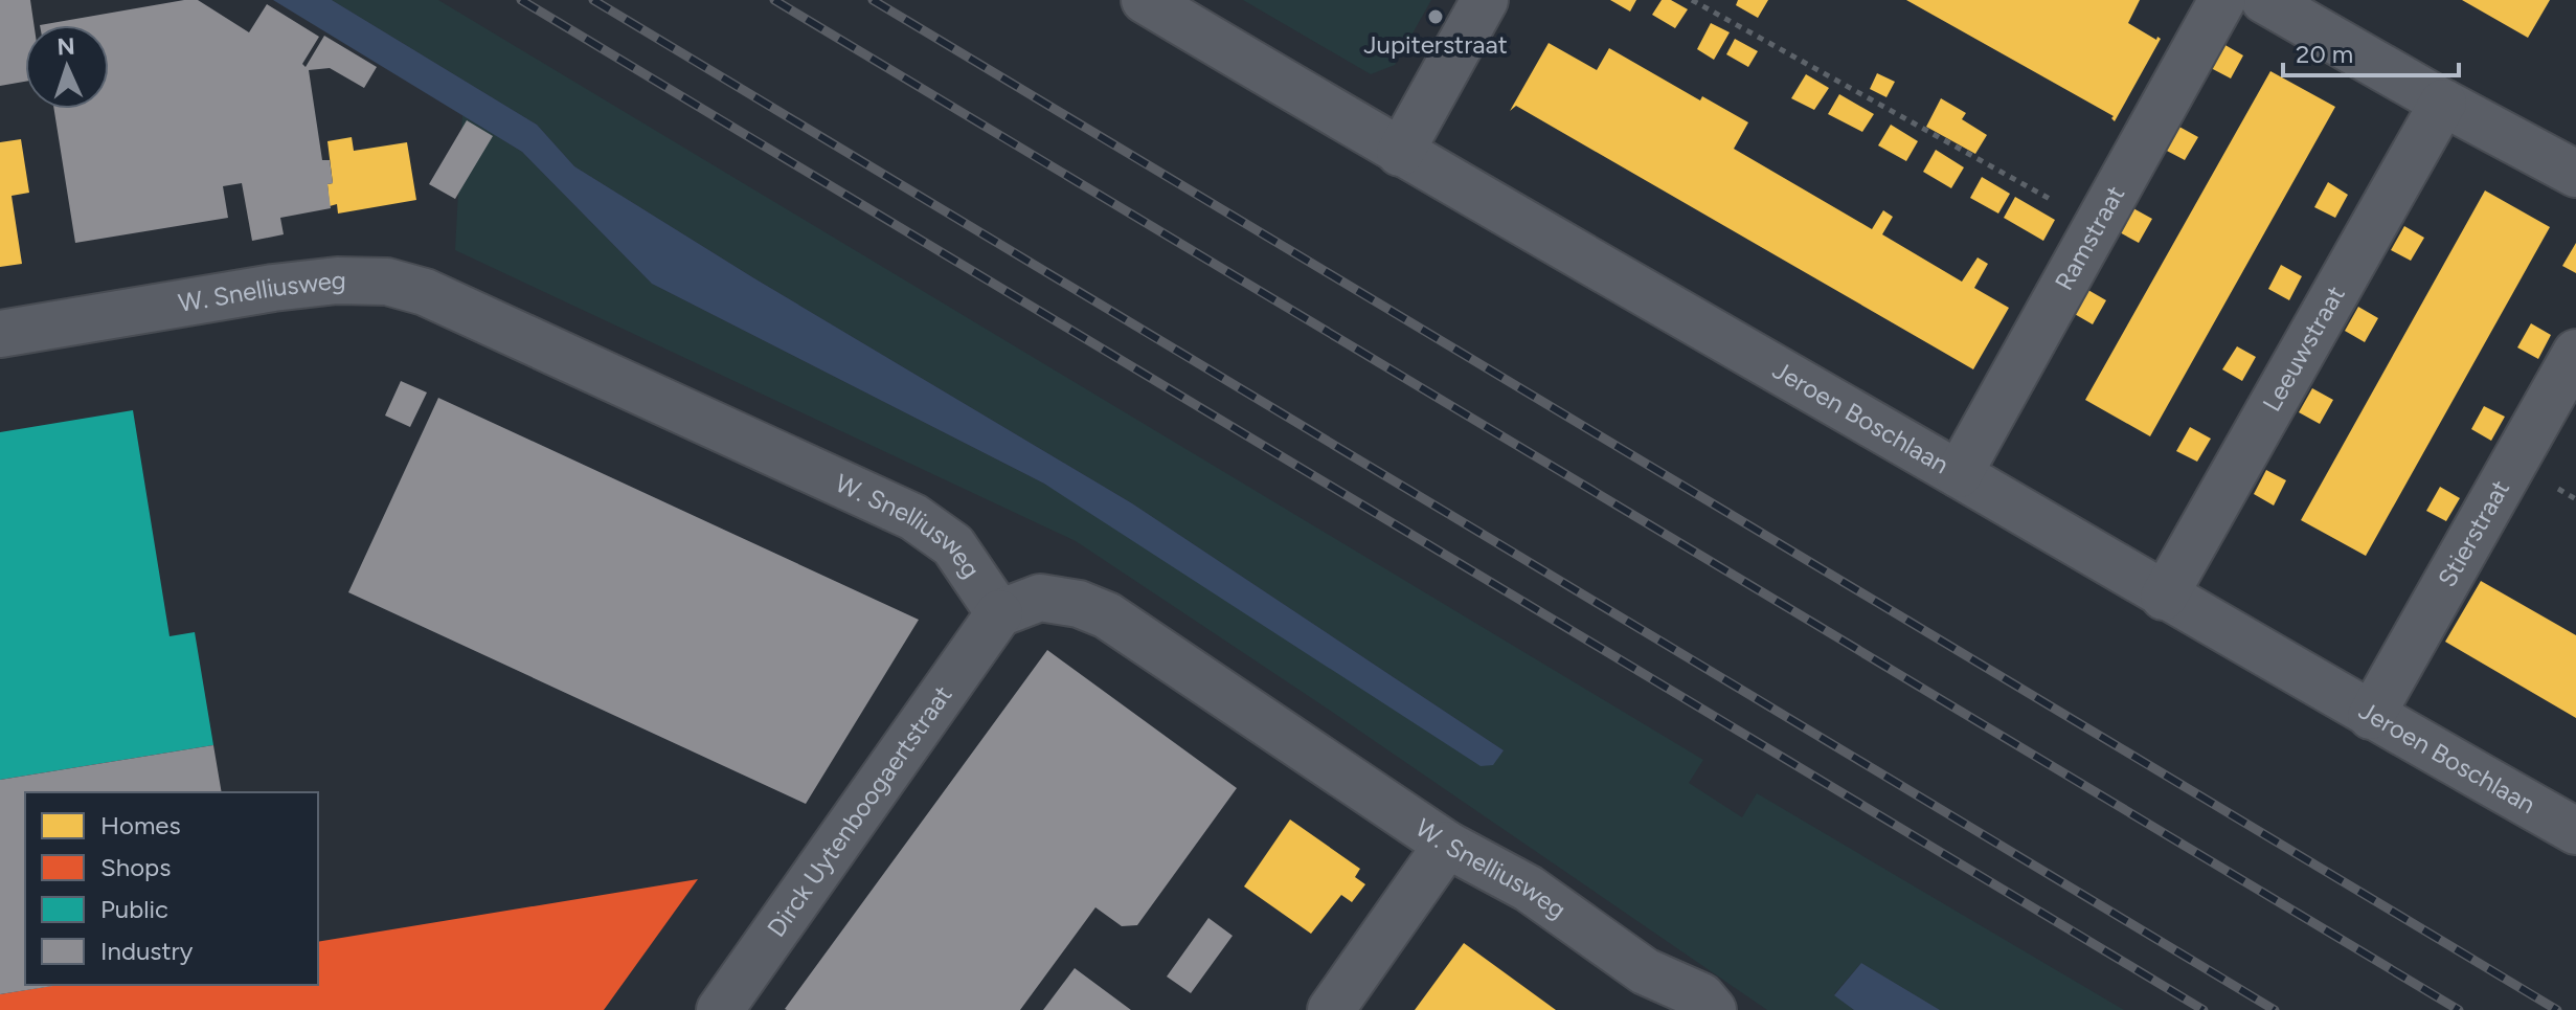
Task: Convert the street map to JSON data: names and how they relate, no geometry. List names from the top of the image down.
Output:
{
  "streets": {
    "street": [
      "Ramstraat",
      "W. Snelliusweg",
      "Leeuwstraat",
      "Jeroen Boschlaan",
      "Stierstraat",
      "Dirck Uytenboogaertstraat"
    ]
  },
  "crossings": [
    ["Ramstraat", "Jeroen Boschlaan"],
    ["W. Snelliusweg", "Dirck Uytenboogaertstraat"],
    ["Leeuwstraat", "Jeroen Boschlaan"],
    ["Jeroen Boschlaan", "Stierstraat"]
  ],
  "places": ["Jupiterstraat"],
  "legend": [
    "Homes",
    "Shops",
    "Public",
    "Industry"
  ],
  "scale_bar": "20 m",
  "north": "top"
}
